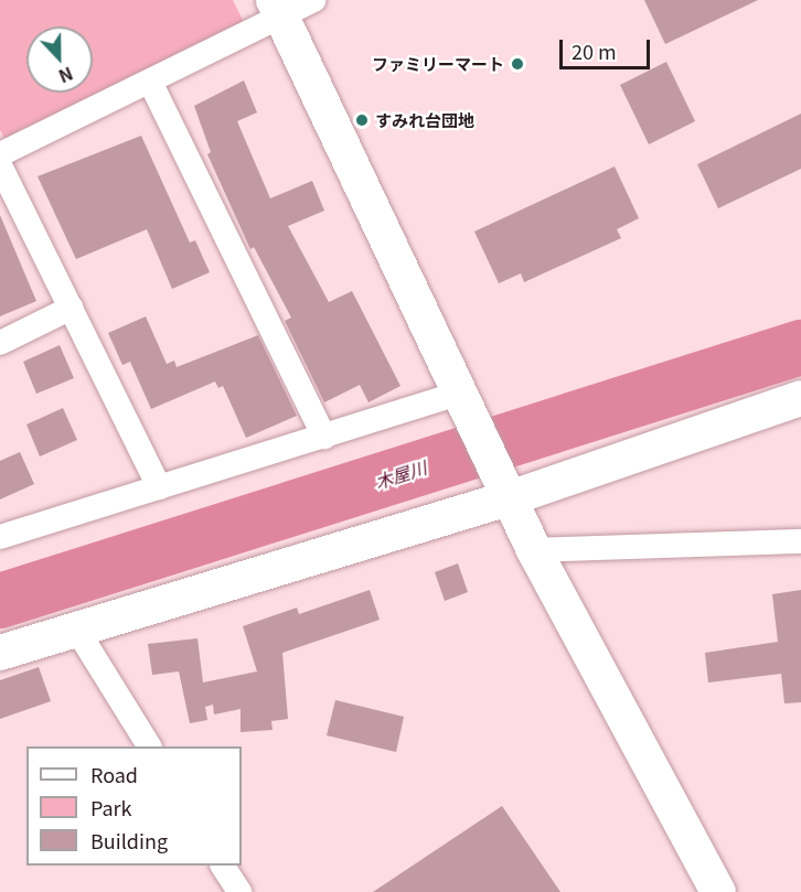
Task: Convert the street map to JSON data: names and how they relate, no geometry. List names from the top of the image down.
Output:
{
  "water": ["木屋川"],
  "places": ["ファミリーマート", "すみれ台団地"],
  "legend": ["Road", "Park", "Building"],
  "scale_bar": "20 m",
  "north": "bottom"
}
